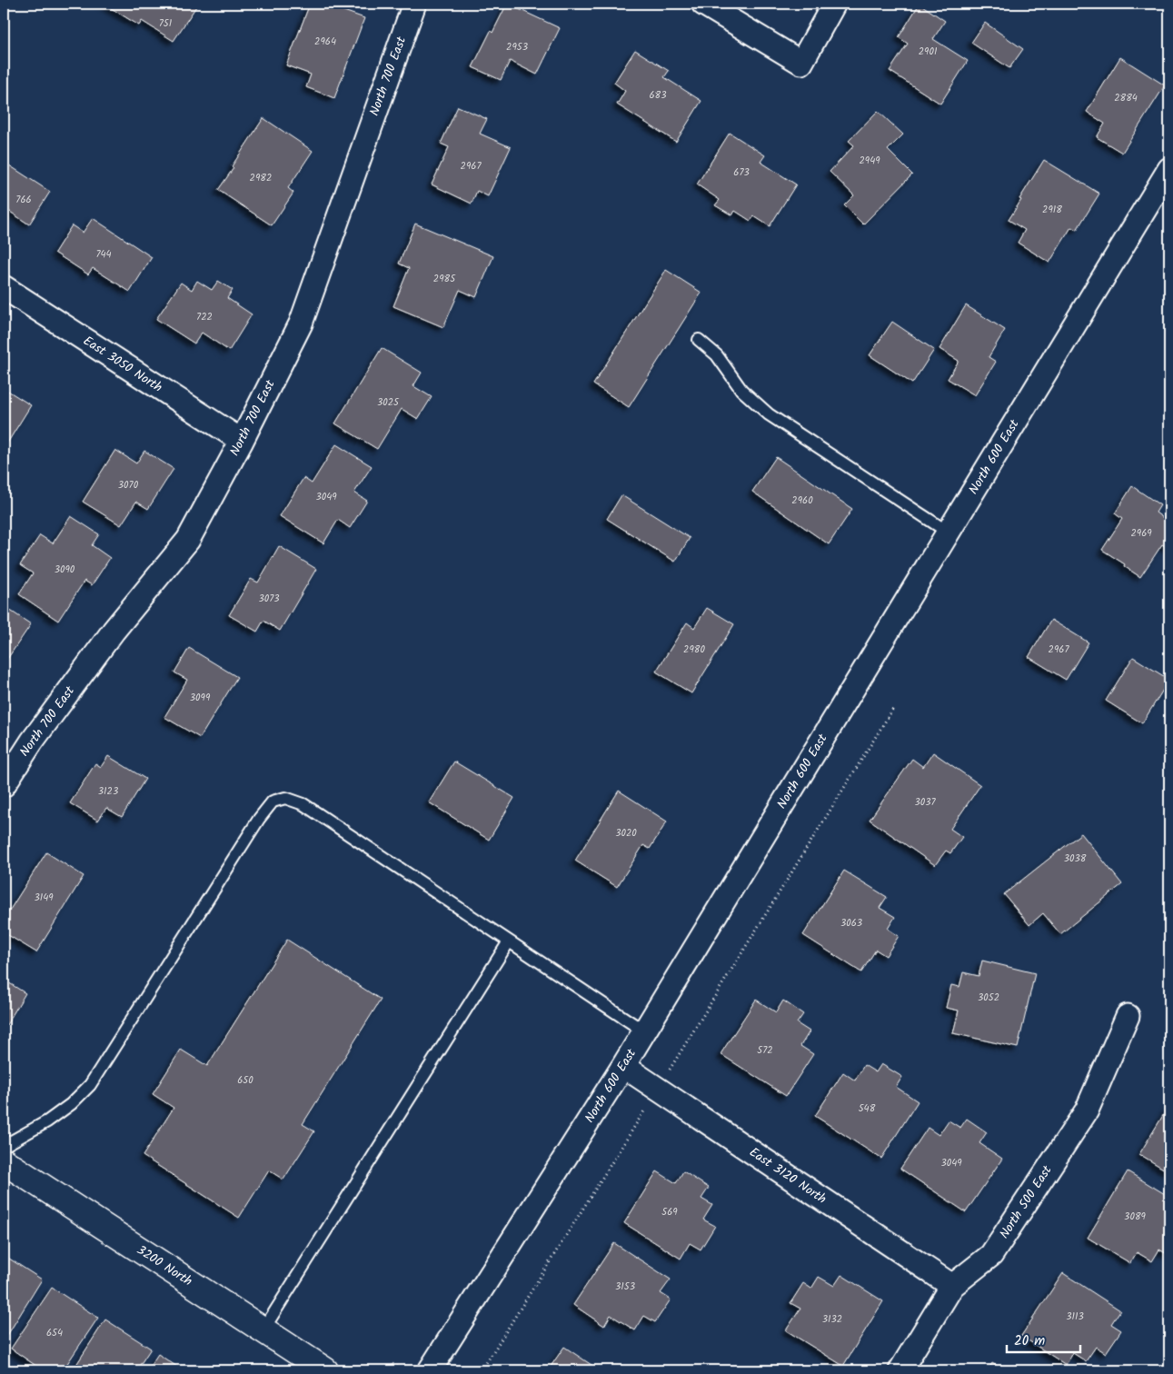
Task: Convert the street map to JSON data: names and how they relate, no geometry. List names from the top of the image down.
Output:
{
  "streets": {
    "street": [
      "North 700 East",
      "East 3050 North",
      "North 600 East",
      "East 3120 North",
      "North 500 East",
      "3200 North"
    ]
  },
  "crossings": [
    ["North 700 East", "East 3050 North"],
    ["North 600 East", "East 3120 North"],
    ["East 3120 North", "North 500 East"]
  ],
  "house_numbers": [
    "751",
    "2964",
    "2953",
    "2901",
    "683",
    "2884",
    "2949",
    "2967",
    "673",
    "2982",
    "766",
    "2918",
    "744",
    "2985",
    "722",
    "3025",
    "3070",
    "3049",
    "2960",
    "2969",
    "3090",
    "3073",
    "2980",
    "2967",
    "3099",
    "3123",
    "3037",
    "3020",
    "3038",
    "3149",
    "3063",
    "3052",
    "572",
    "650",
    "548",
    "3049",
    "569",
    "3089",
    "3153",
    "3113",
    "3132",
    "654"
  ],
  "scale_bar": "20 m"
}
